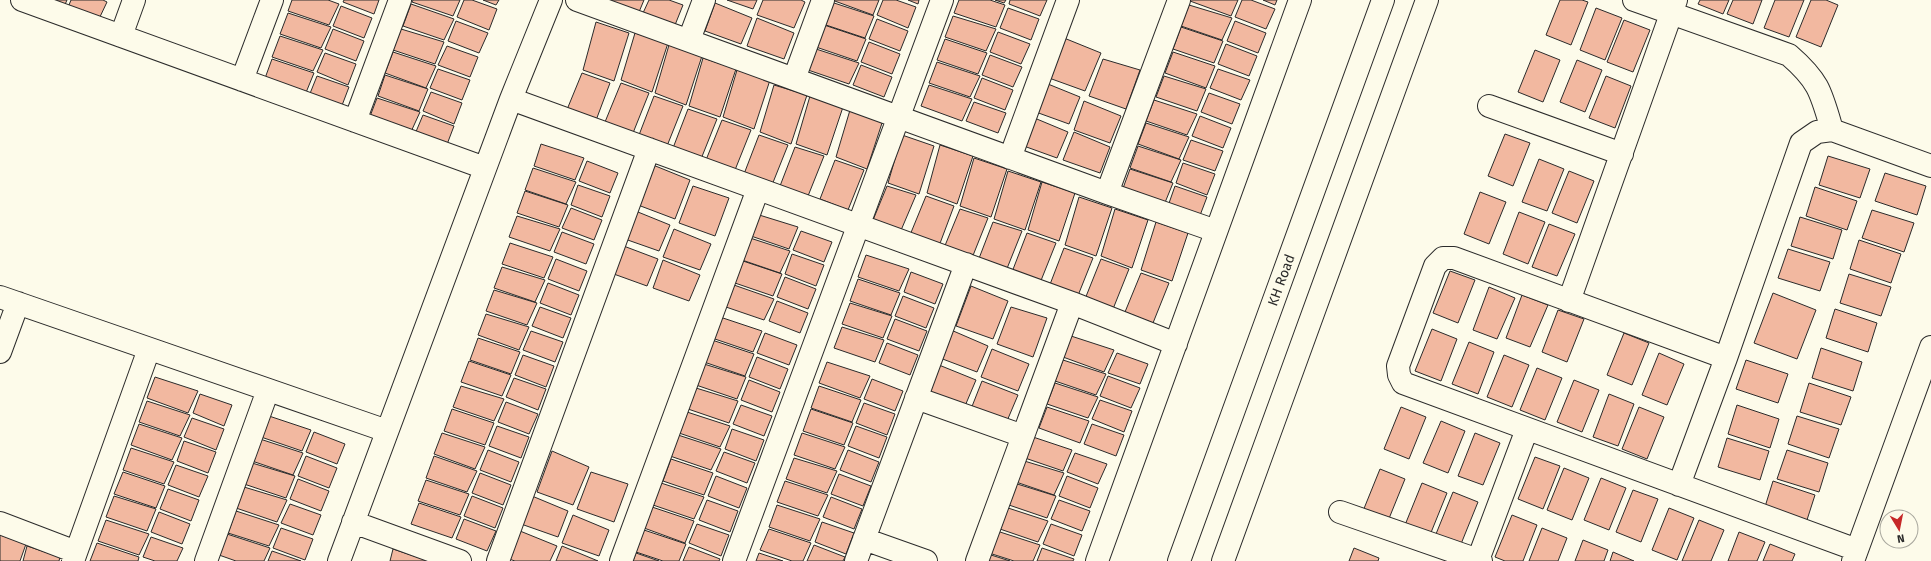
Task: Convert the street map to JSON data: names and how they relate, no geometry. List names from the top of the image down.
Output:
{
  "streets": {
    "street": ["KH Road"]
  },
  "north": "bottom"
}
